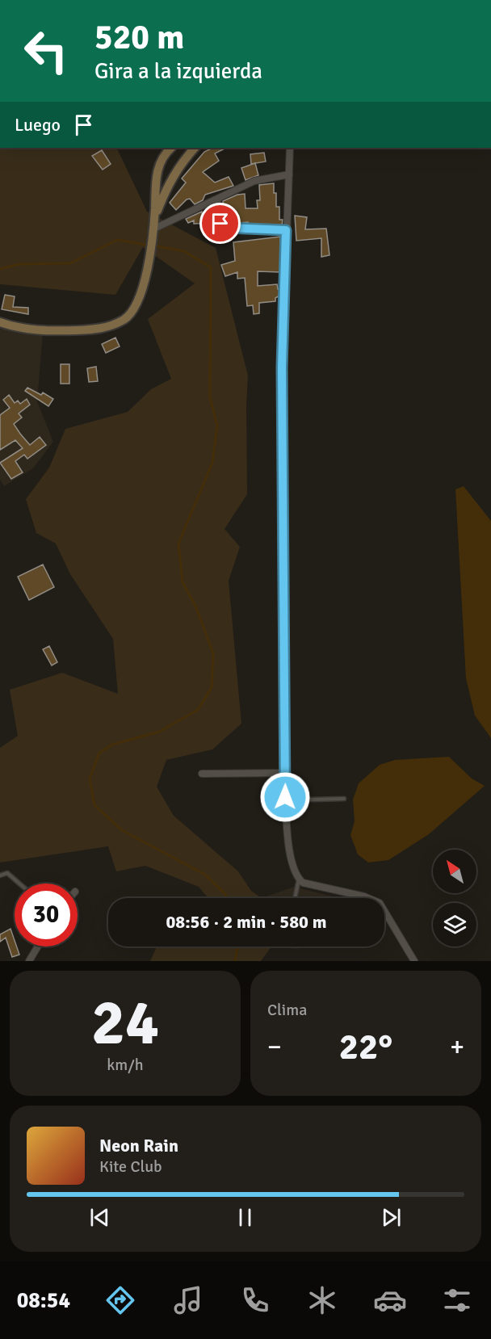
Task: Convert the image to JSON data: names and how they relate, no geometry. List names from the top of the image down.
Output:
{
  "north": "top left",
  "page": {
    "turn": ["520 m", "Gira a la izquierda"],
    "then": "Luego",
    "limit": "30",
    "trip": "08:56 · 2 min · 580 m",
    "tile": [
      ["24", "km/h"],
      "Clima"
    ],
    "heat": ["−", "22°", "+"],
    "song": ["Neon Rain", "Kite Club"],
    "tabs": "08:54"
  }
}
